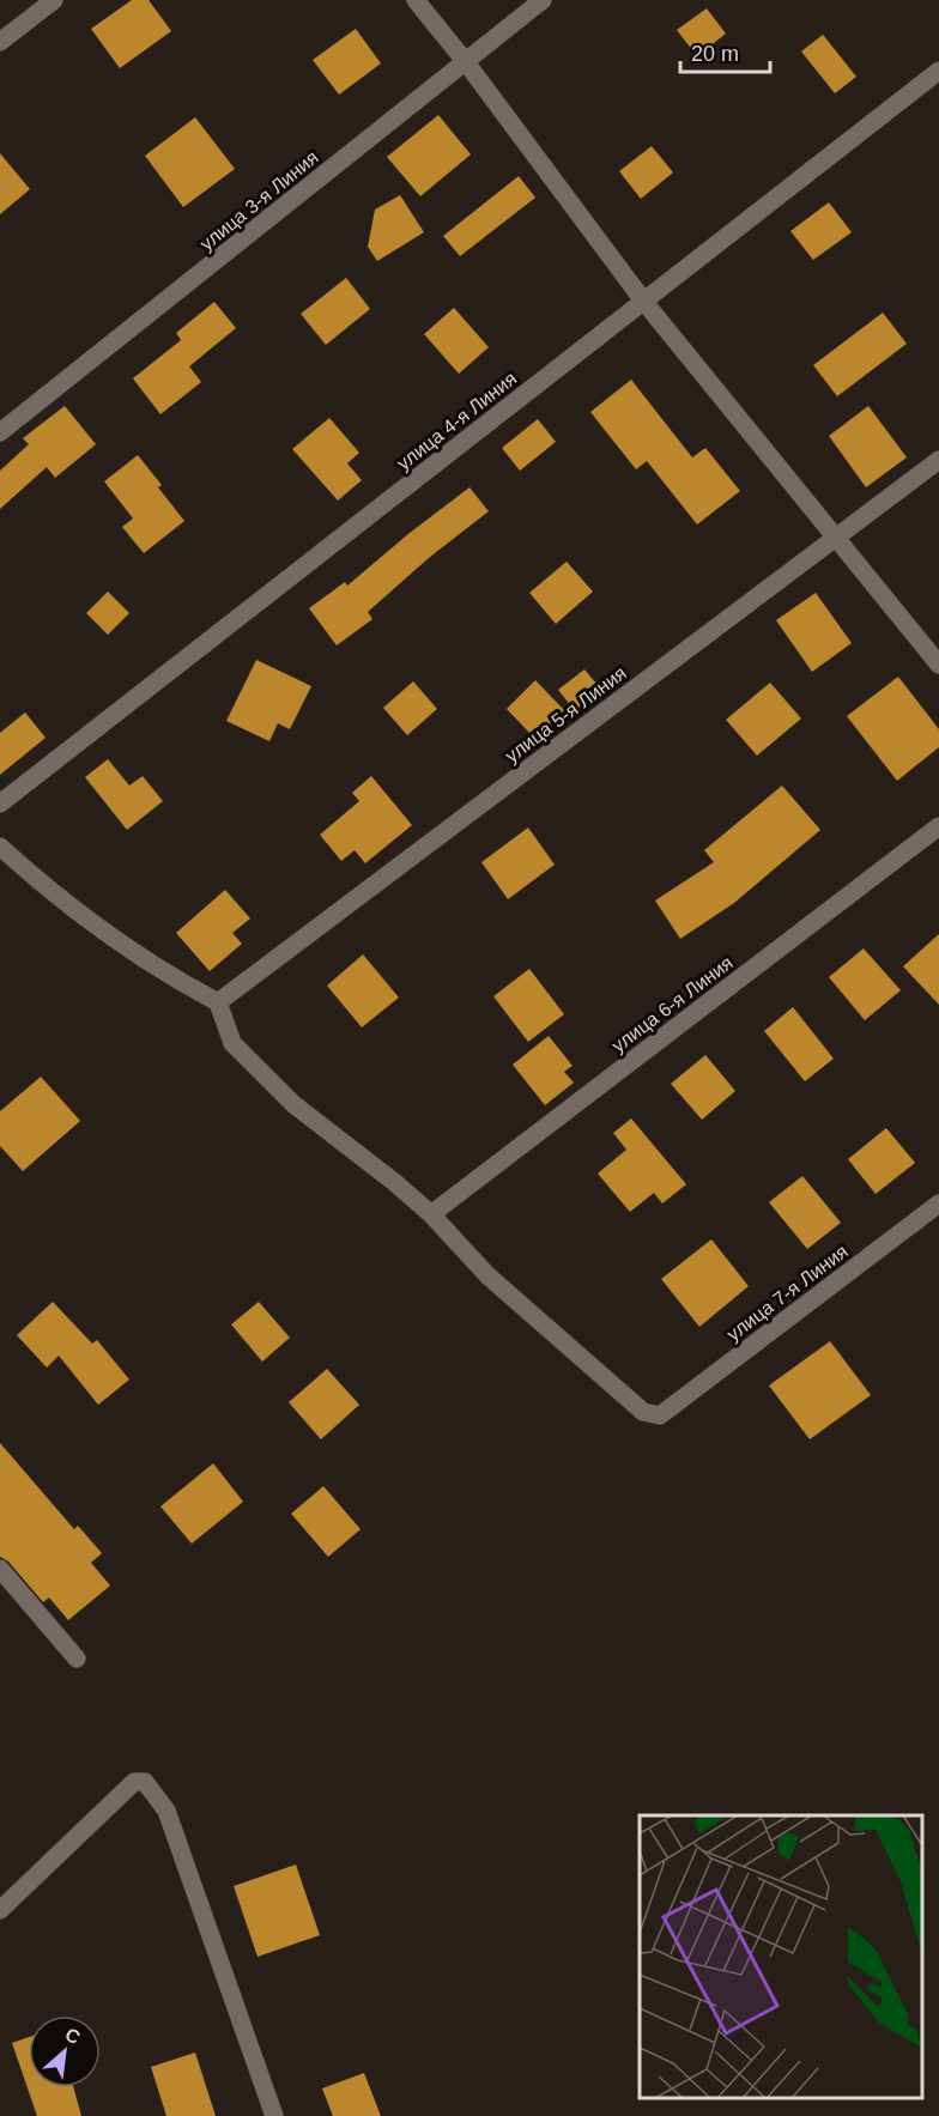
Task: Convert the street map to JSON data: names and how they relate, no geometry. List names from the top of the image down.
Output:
{
  "streets": {
    "street": [
      "улица 3-я Линия",
      "улица 4-я Линия",
      "улица 5-я Линия",
      "улица 6-я Линия",
      "улица 7-я Линия"
    ]
  },
  "crossings": [
    ["улица 6-я Линия", "улица 7-я Линия"]
  ],
  "scale_bar": "20 m",
  "north": "top right"
}
